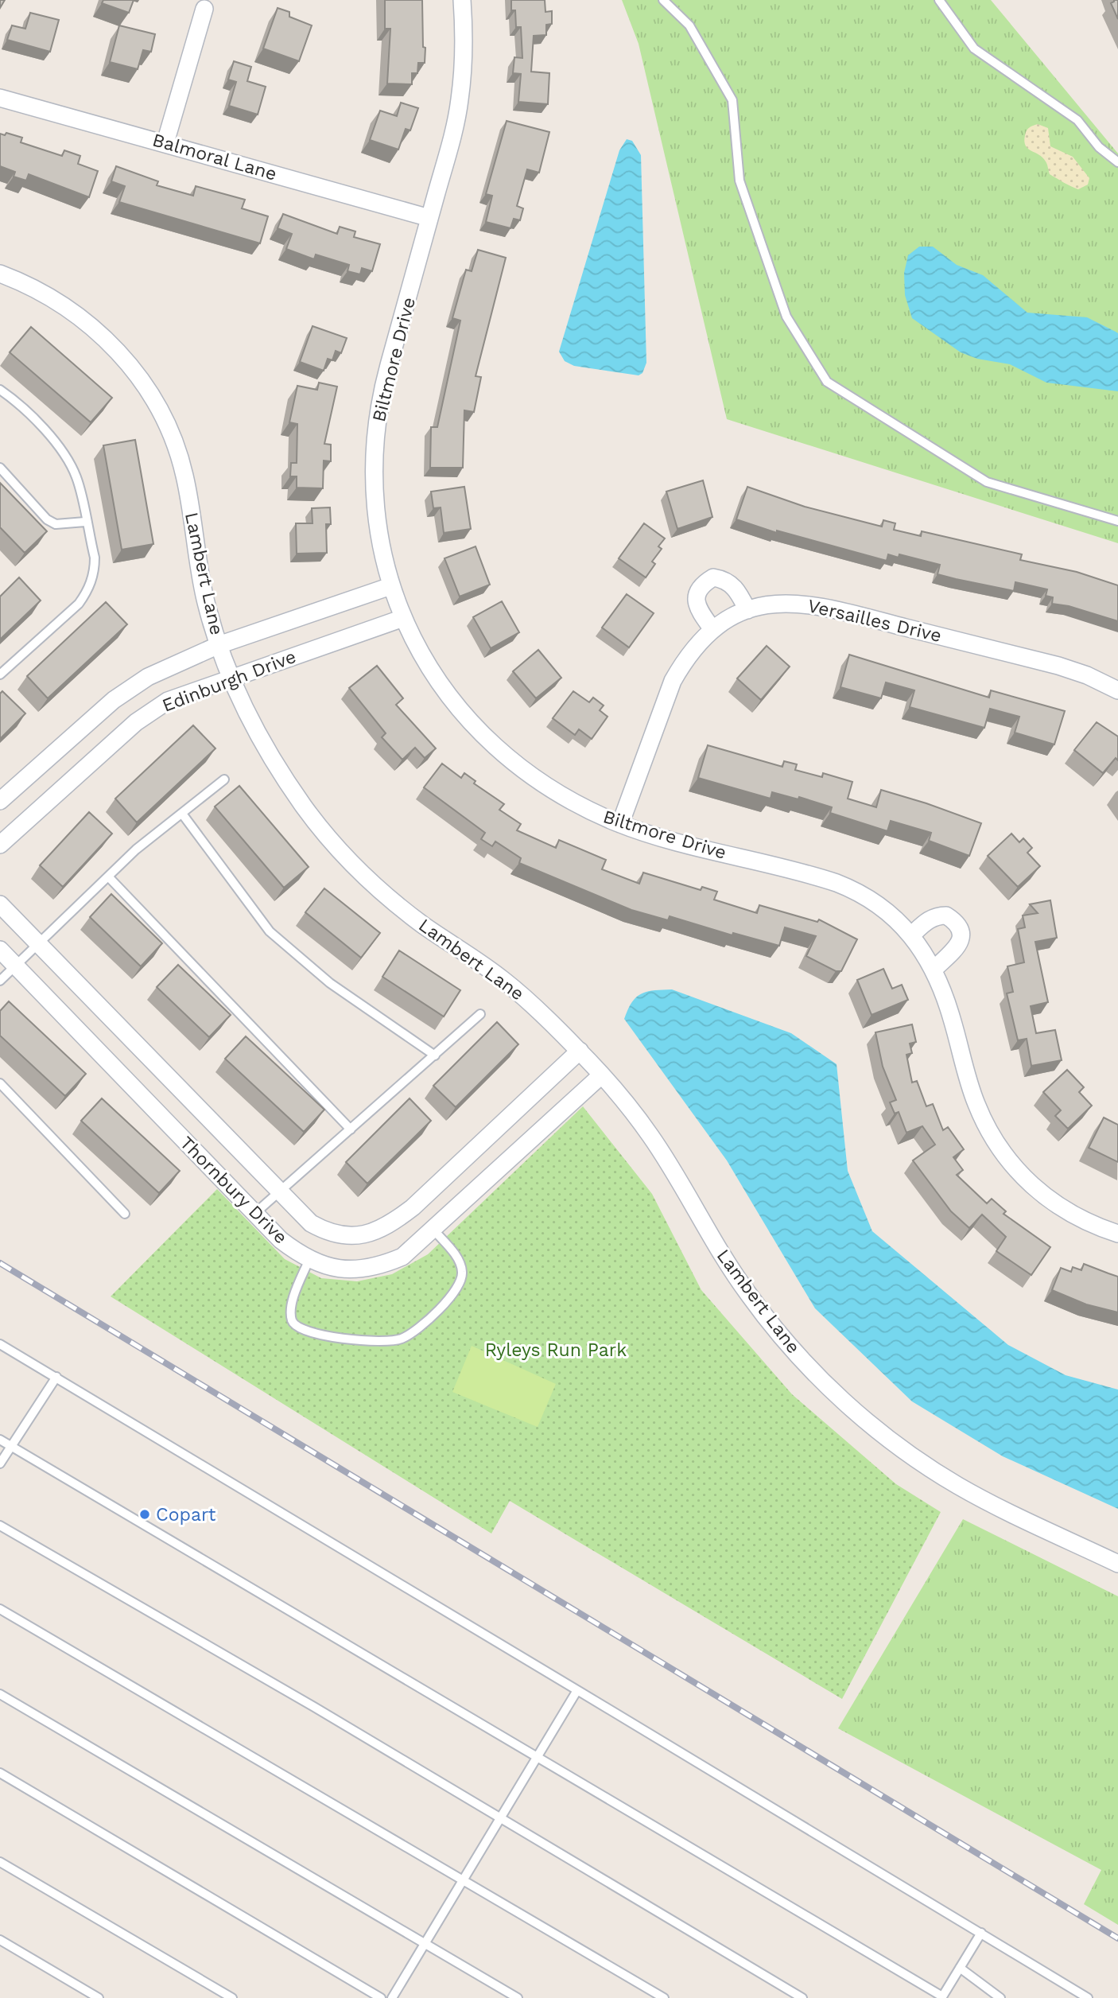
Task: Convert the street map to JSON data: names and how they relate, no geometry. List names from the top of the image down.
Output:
{
  "streets": {
    "street": [
      "Balmoral Lane",
      "Biltmore Drive",
      "Lambert Lane",
      "Versailles Drive",
      "Edinburgh Drive",
      "Thornbury Drive"
    ]
  },
  "crossings": [
    ["Balmoral Lane", "Biltmore Drive"],
    ["Biltmore Drive", "Versailles Drive"],
    ["Biltmore Drive", "Edinburgh Drive"],
    ["Lambert Lane", "Edinburgh Drive"],
    ["Lambert Lane", "Thornbury Drive"]
  ],
  "parks": ["Ryleys Run Park"],
  "places": ["Copart"]
}
